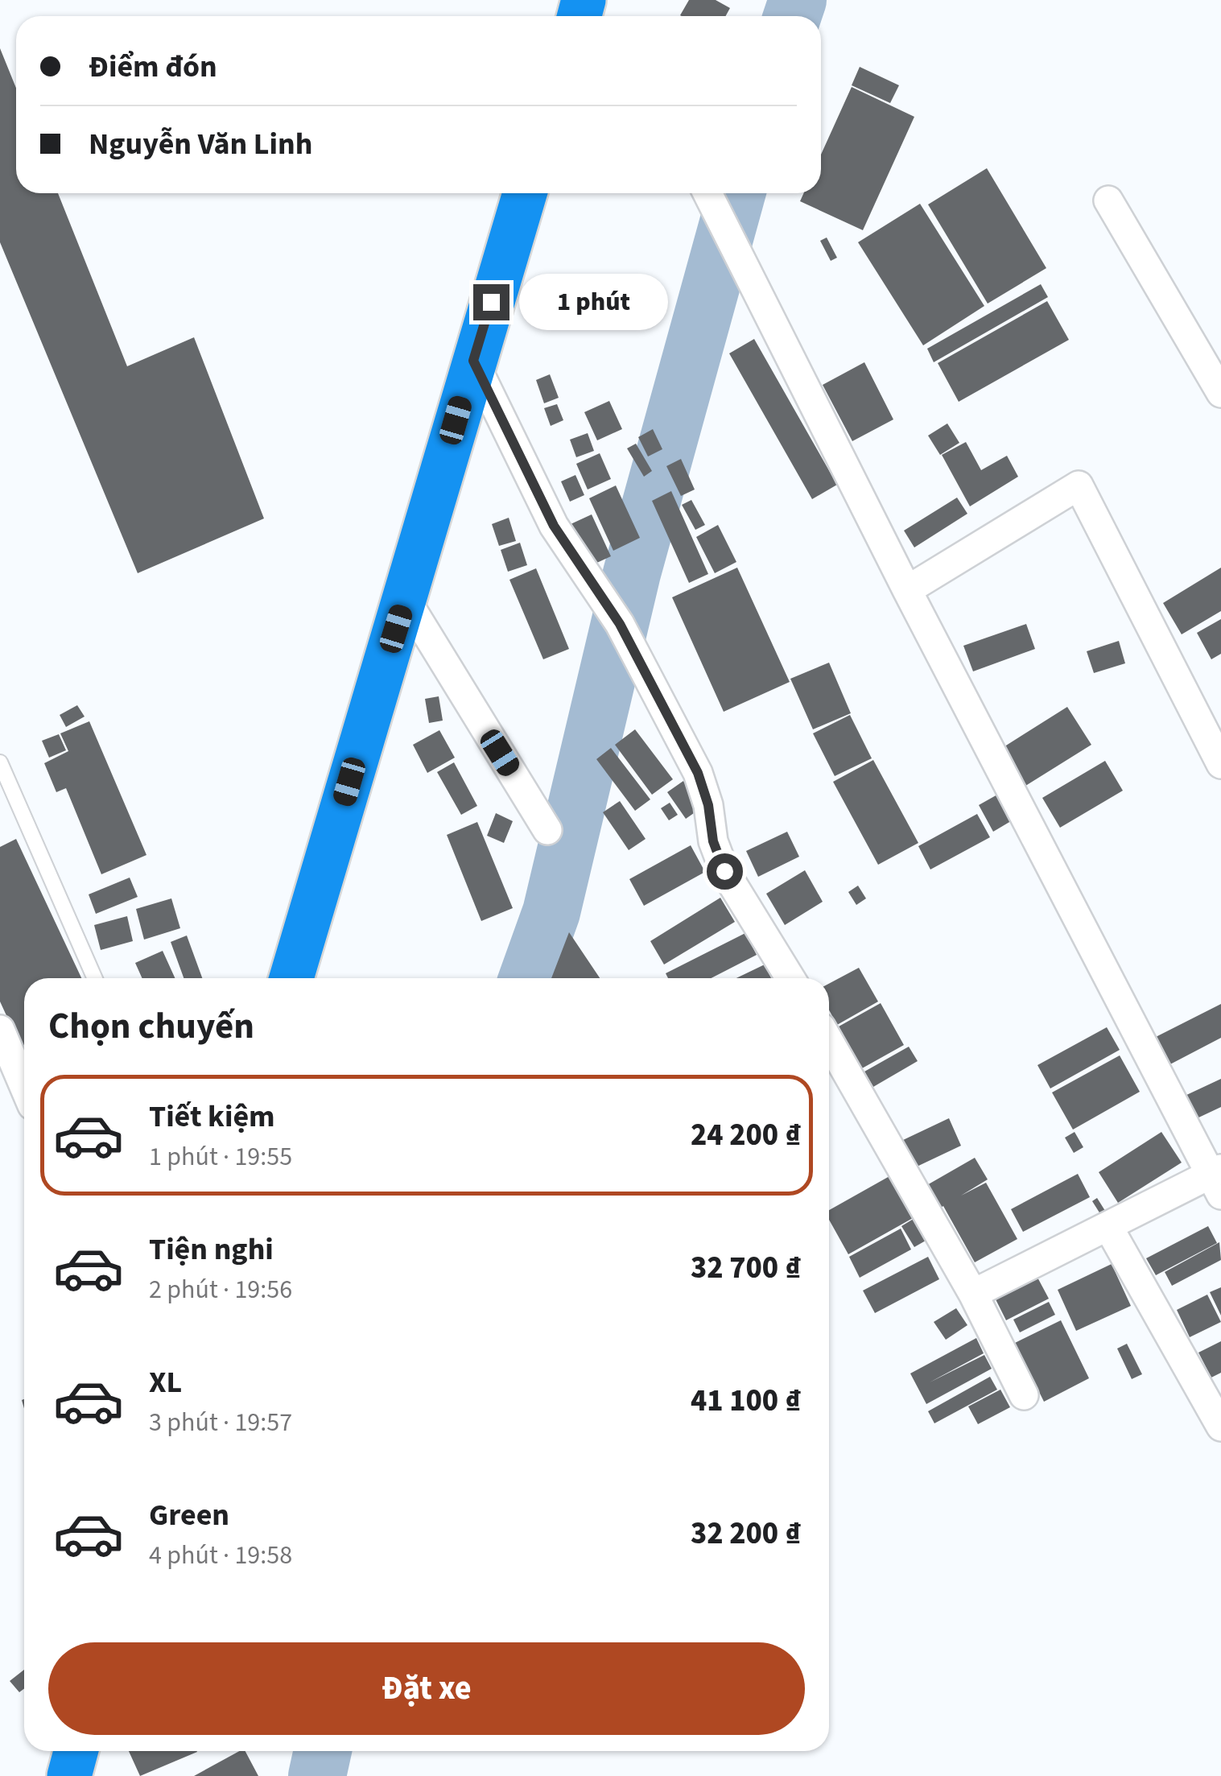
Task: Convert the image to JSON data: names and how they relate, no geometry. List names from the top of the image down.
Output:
{
  "page": {
    "banner": ["Điểm đón", "Nguyễn Văn Linh"],
    "bubble": "1 phút",
    "heading": "Chọn chuyến",
    "list": [
      {
        "name": "Tiết kiệm",
        "note": "1 phút · 19:55",
        "value": "24 200 ₫"
      },
      {
        "name": "Tiện nghi",
        "note": "2 phút · 19:56",
        "value": "32 700 ₫"
      },
      {
        "name": "XL",
        "note": "3 phút · 19:57",
        "value": "41 100 ₫"
      },
      {
        "name": "Green",
        "note": "4 phút · 19:58",
        "value": "32 200 ₫"
      }
    ],
    "buttons": "Đặt xe"
  }
}
